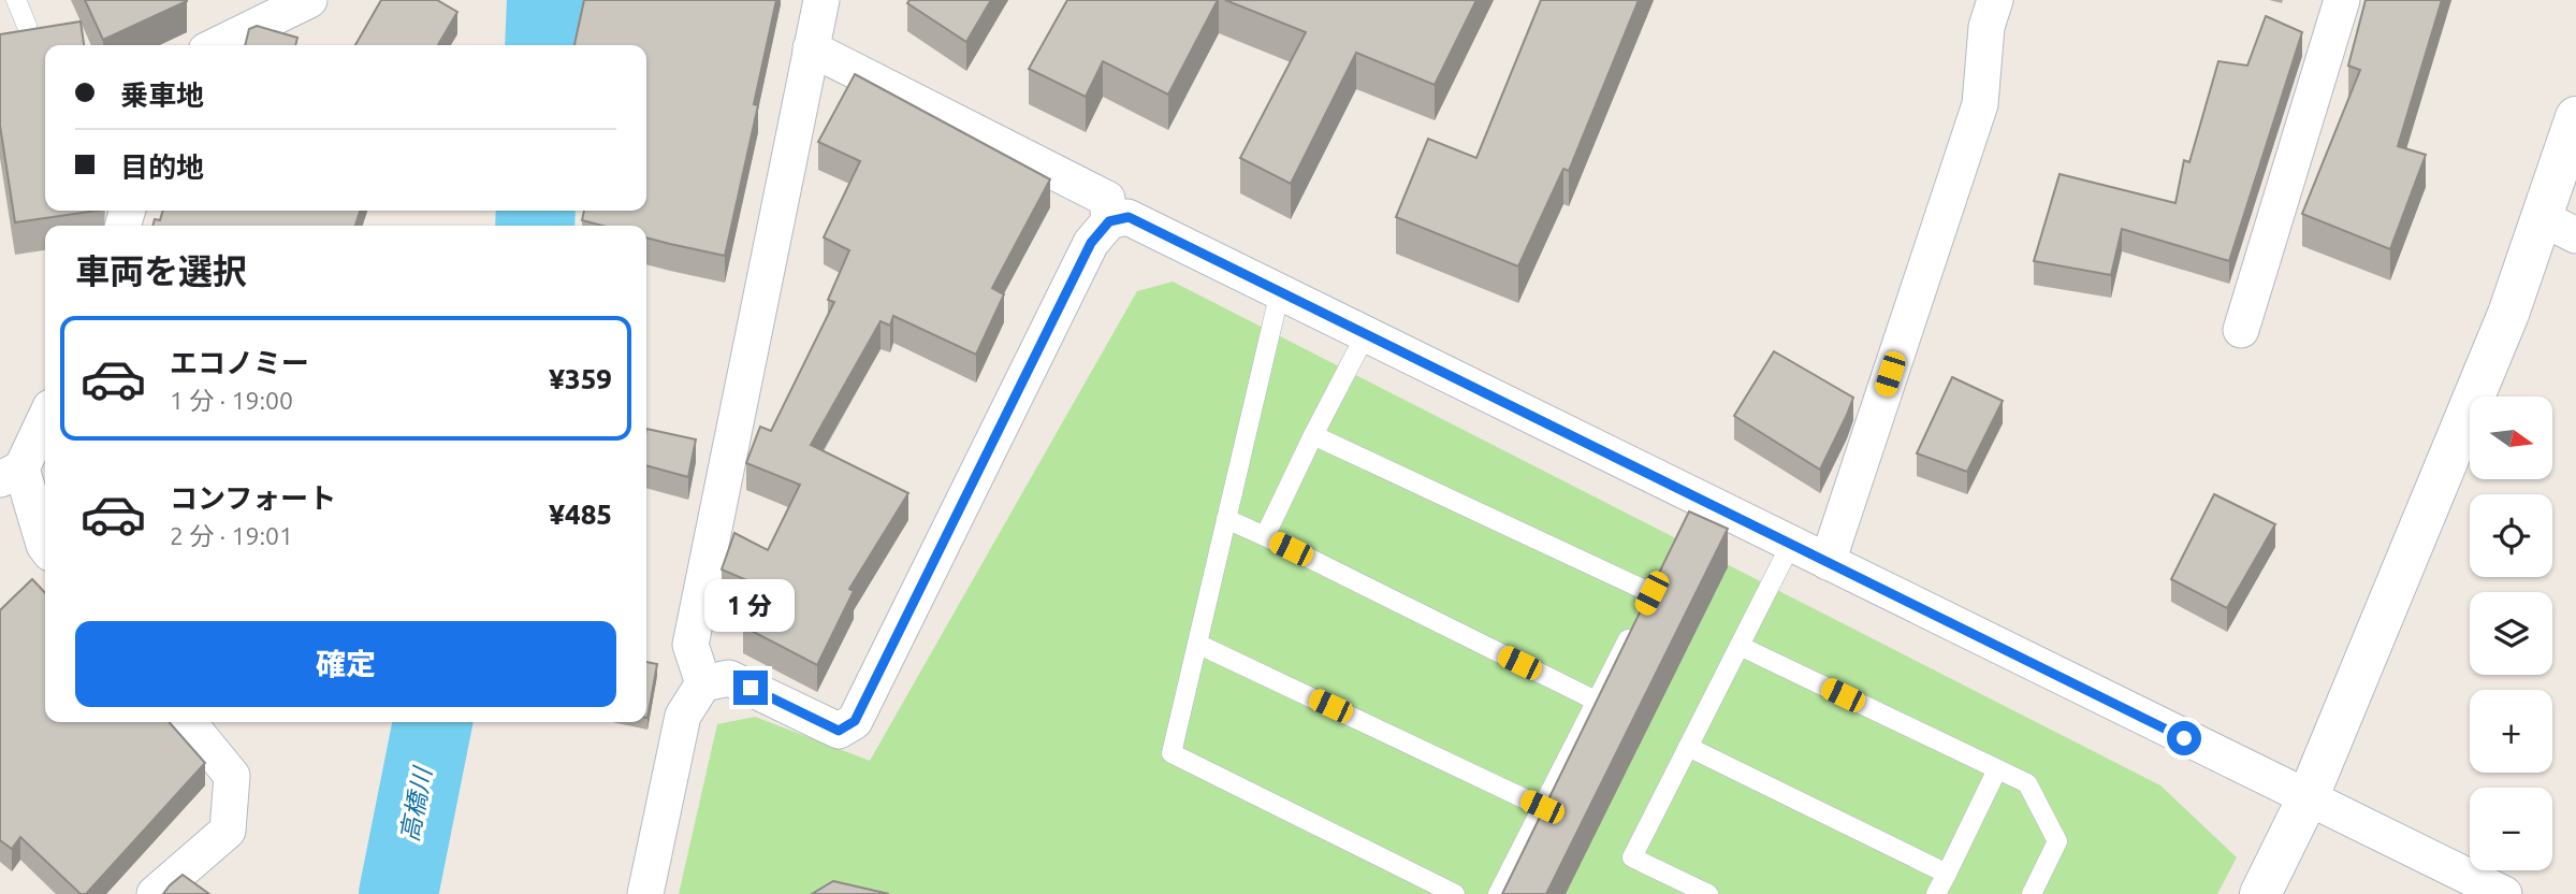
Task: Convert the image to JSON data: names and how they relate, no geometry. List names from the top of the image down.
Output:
{
  "water": ["高橋川"],
  "north": "right",
  "page": {
    "banner": ["乗車地", "目的地"],
    "heading": "車両を選択",
    "list": [
      {
        "name": "エコノミー",
        "note": "1 分 · 19:00",
        "value": "¥359"
      },
      {
        "name": "コンフォート",
        "note": "2 分 · 19:01",
        "value": "¥485"
      }
    ],
    "map_buttons": ["+", "−"],
    "bubble": "1 分",
    "buttons": "確定"
  }
}
